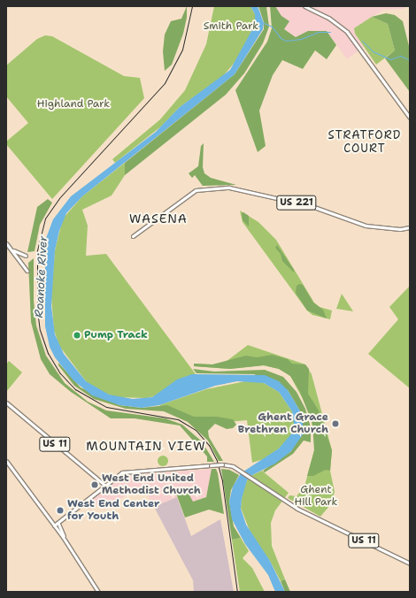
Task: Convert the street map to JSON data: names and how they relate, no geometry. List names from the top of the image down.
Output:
{
  "streets": {
    "main road": ["US 221", "US 11"]
  },
  "districts": ["STRATFORD COURT", "WASENA", "MOUNTAIN VIEW"],
  "water": ["Roanoke River"],
  "parks": ["Smith Park", "Highland Park", "Ghent Hill Park"],
  "places": [
    "Pump Track",
    "Ghent Grace Brethren Church",
    "West End United Methodist Church",
    "West End Center for Youth"
  ]
}
